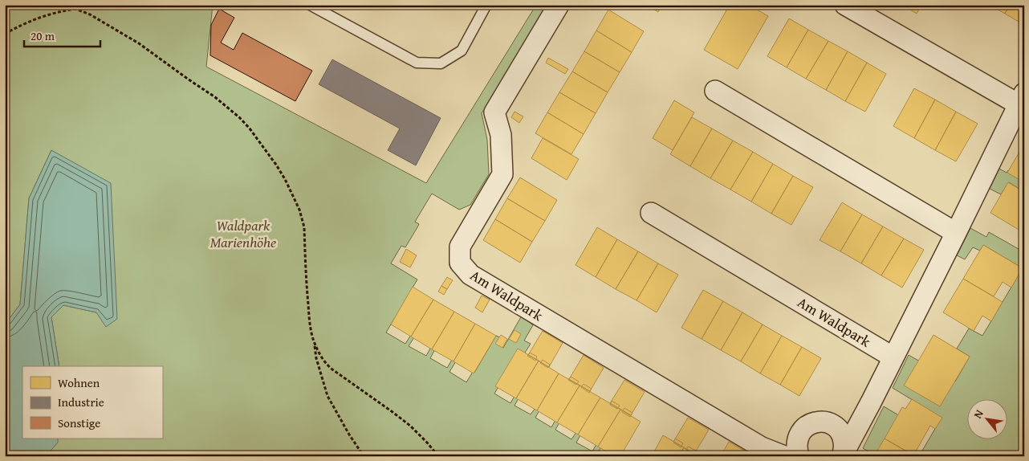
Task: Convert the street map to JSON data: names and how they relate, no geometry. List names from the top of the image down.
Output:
{
  "streets": {
    "street": ["Am Waldpark"]
  },
  "parks": ["Waldpark Marienhöhe"],
  "legend": ["Wohnen", "Industrie", "Sonstige"],
  "scale_bar": "20 m",
  "north": "top left"
}
